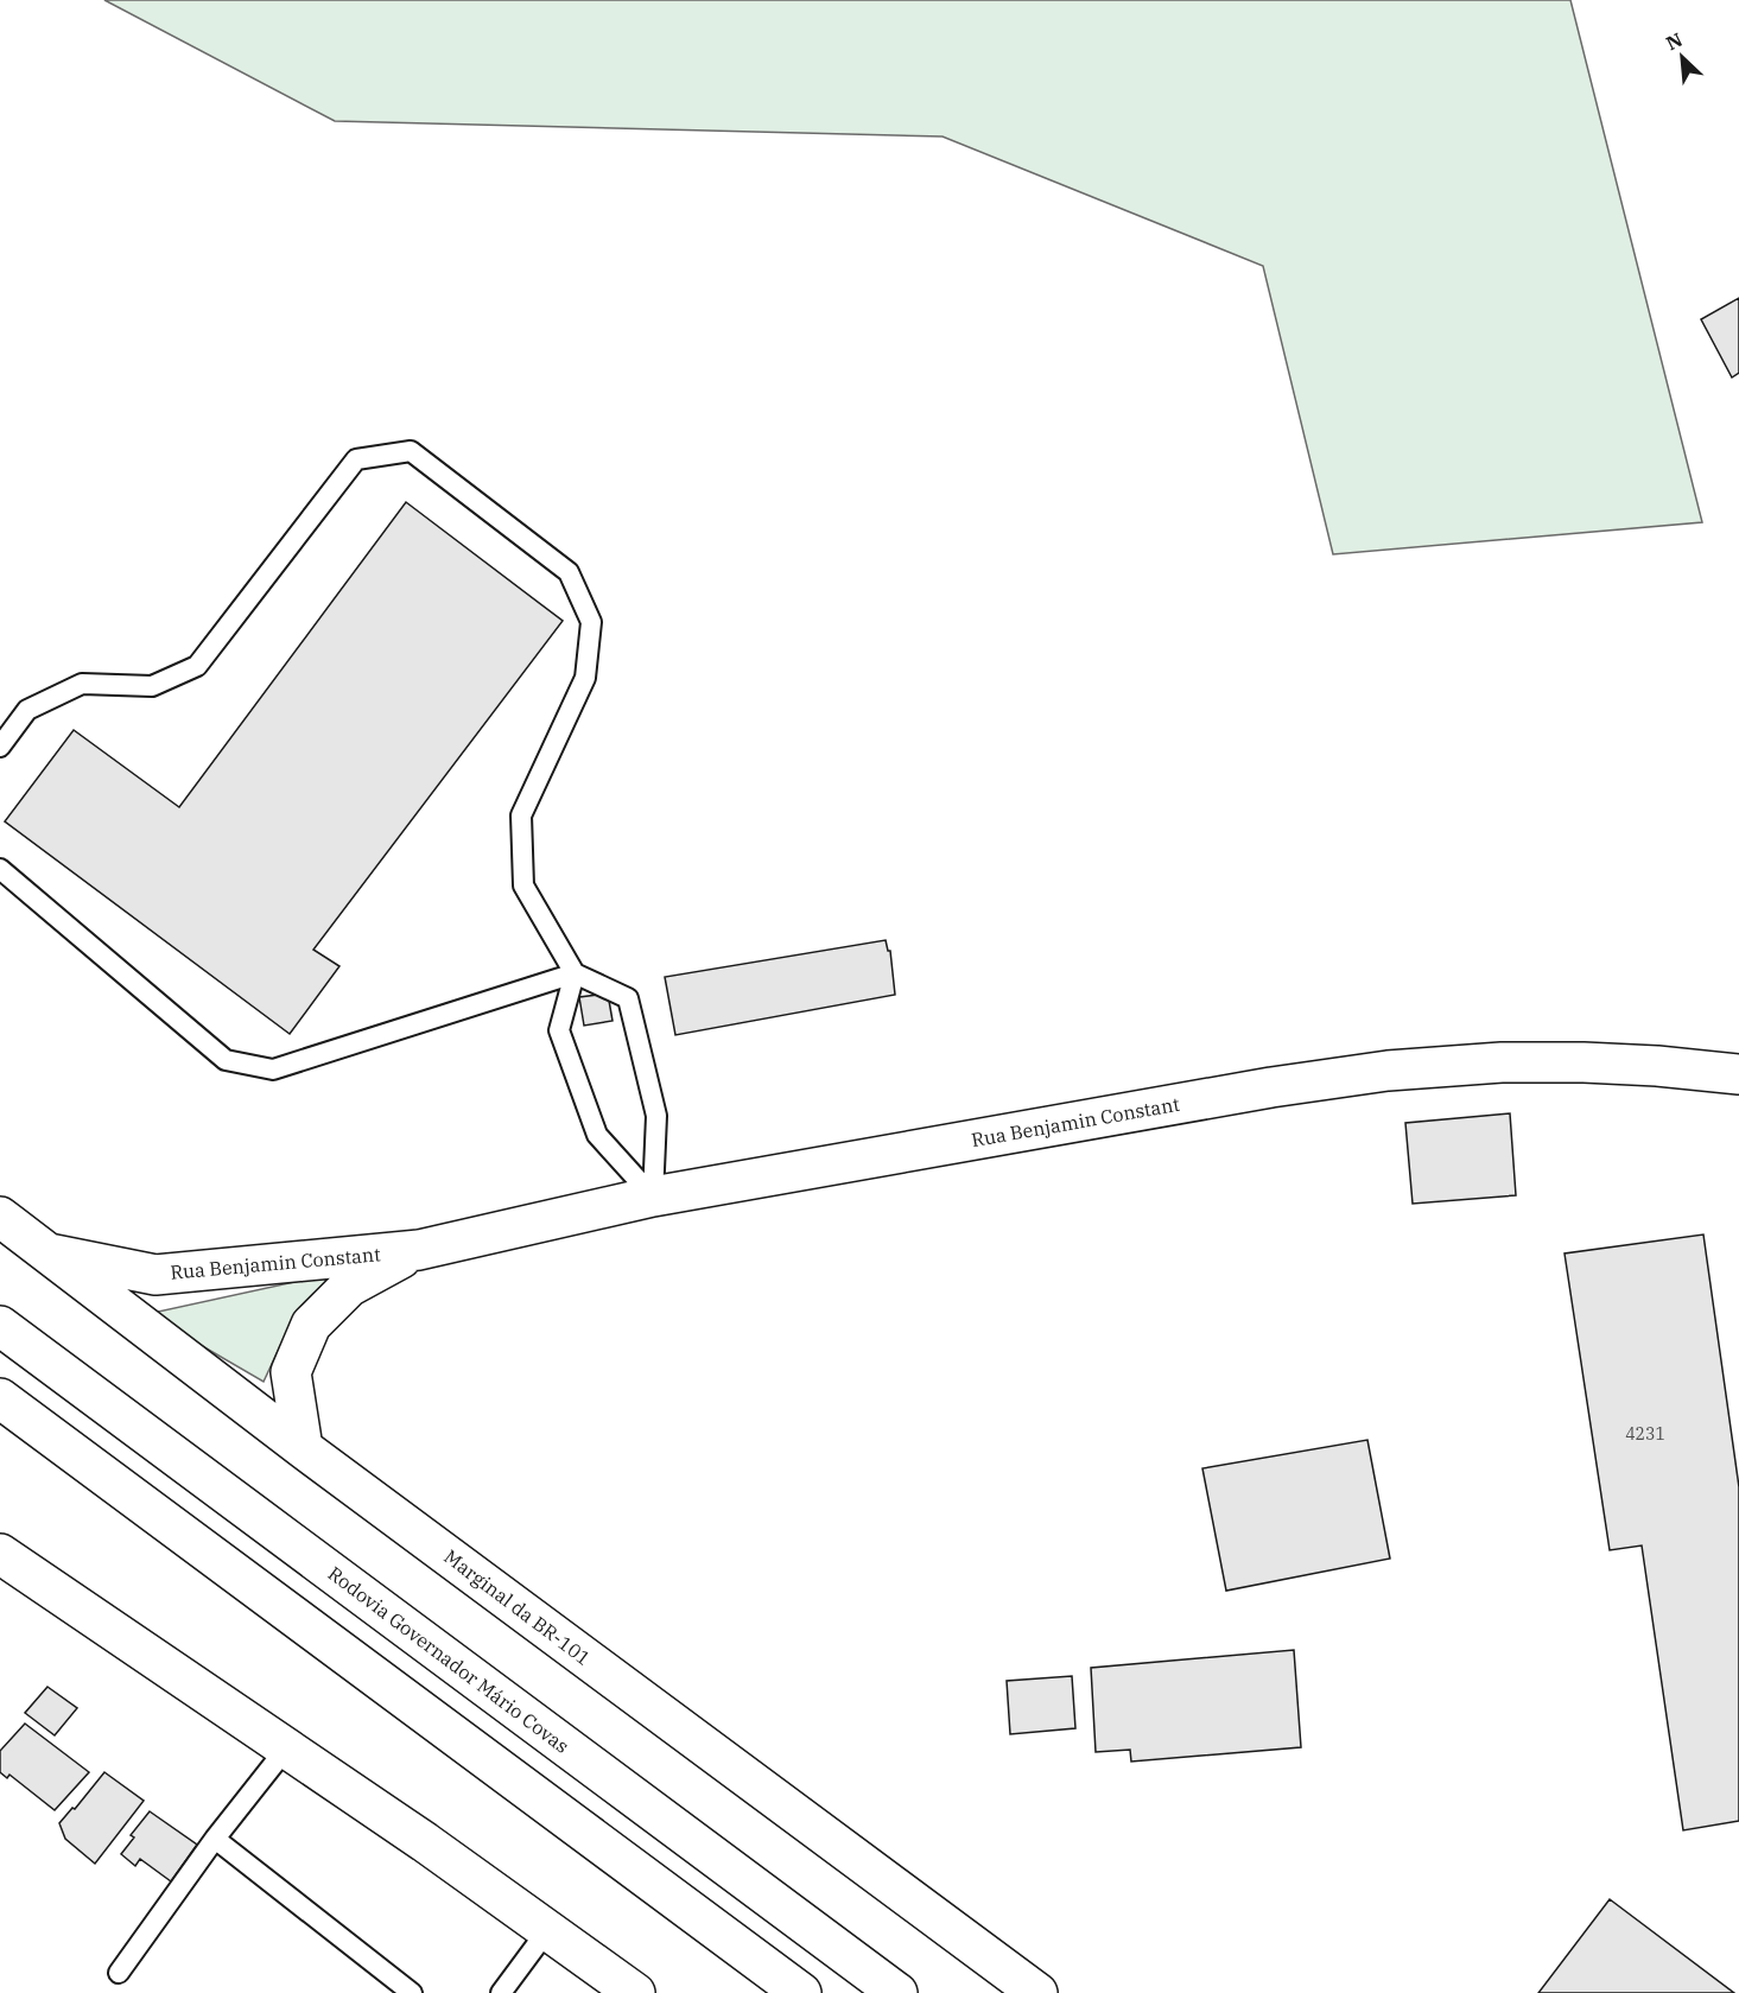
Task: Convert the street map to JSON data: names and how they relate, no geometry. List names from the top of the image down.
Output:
{
  "streets": {
    "main road": ["Rua Benjamin Constant", "Marginal da BR-101", "Rodovia Governador Mário Covas"]
  },
  "crossings": [
    ["Rua Benjamin Constant", "Marginal da BR-101"]
  ],
  "house_numbers": ["4231"],
  "north": "top left"
}
